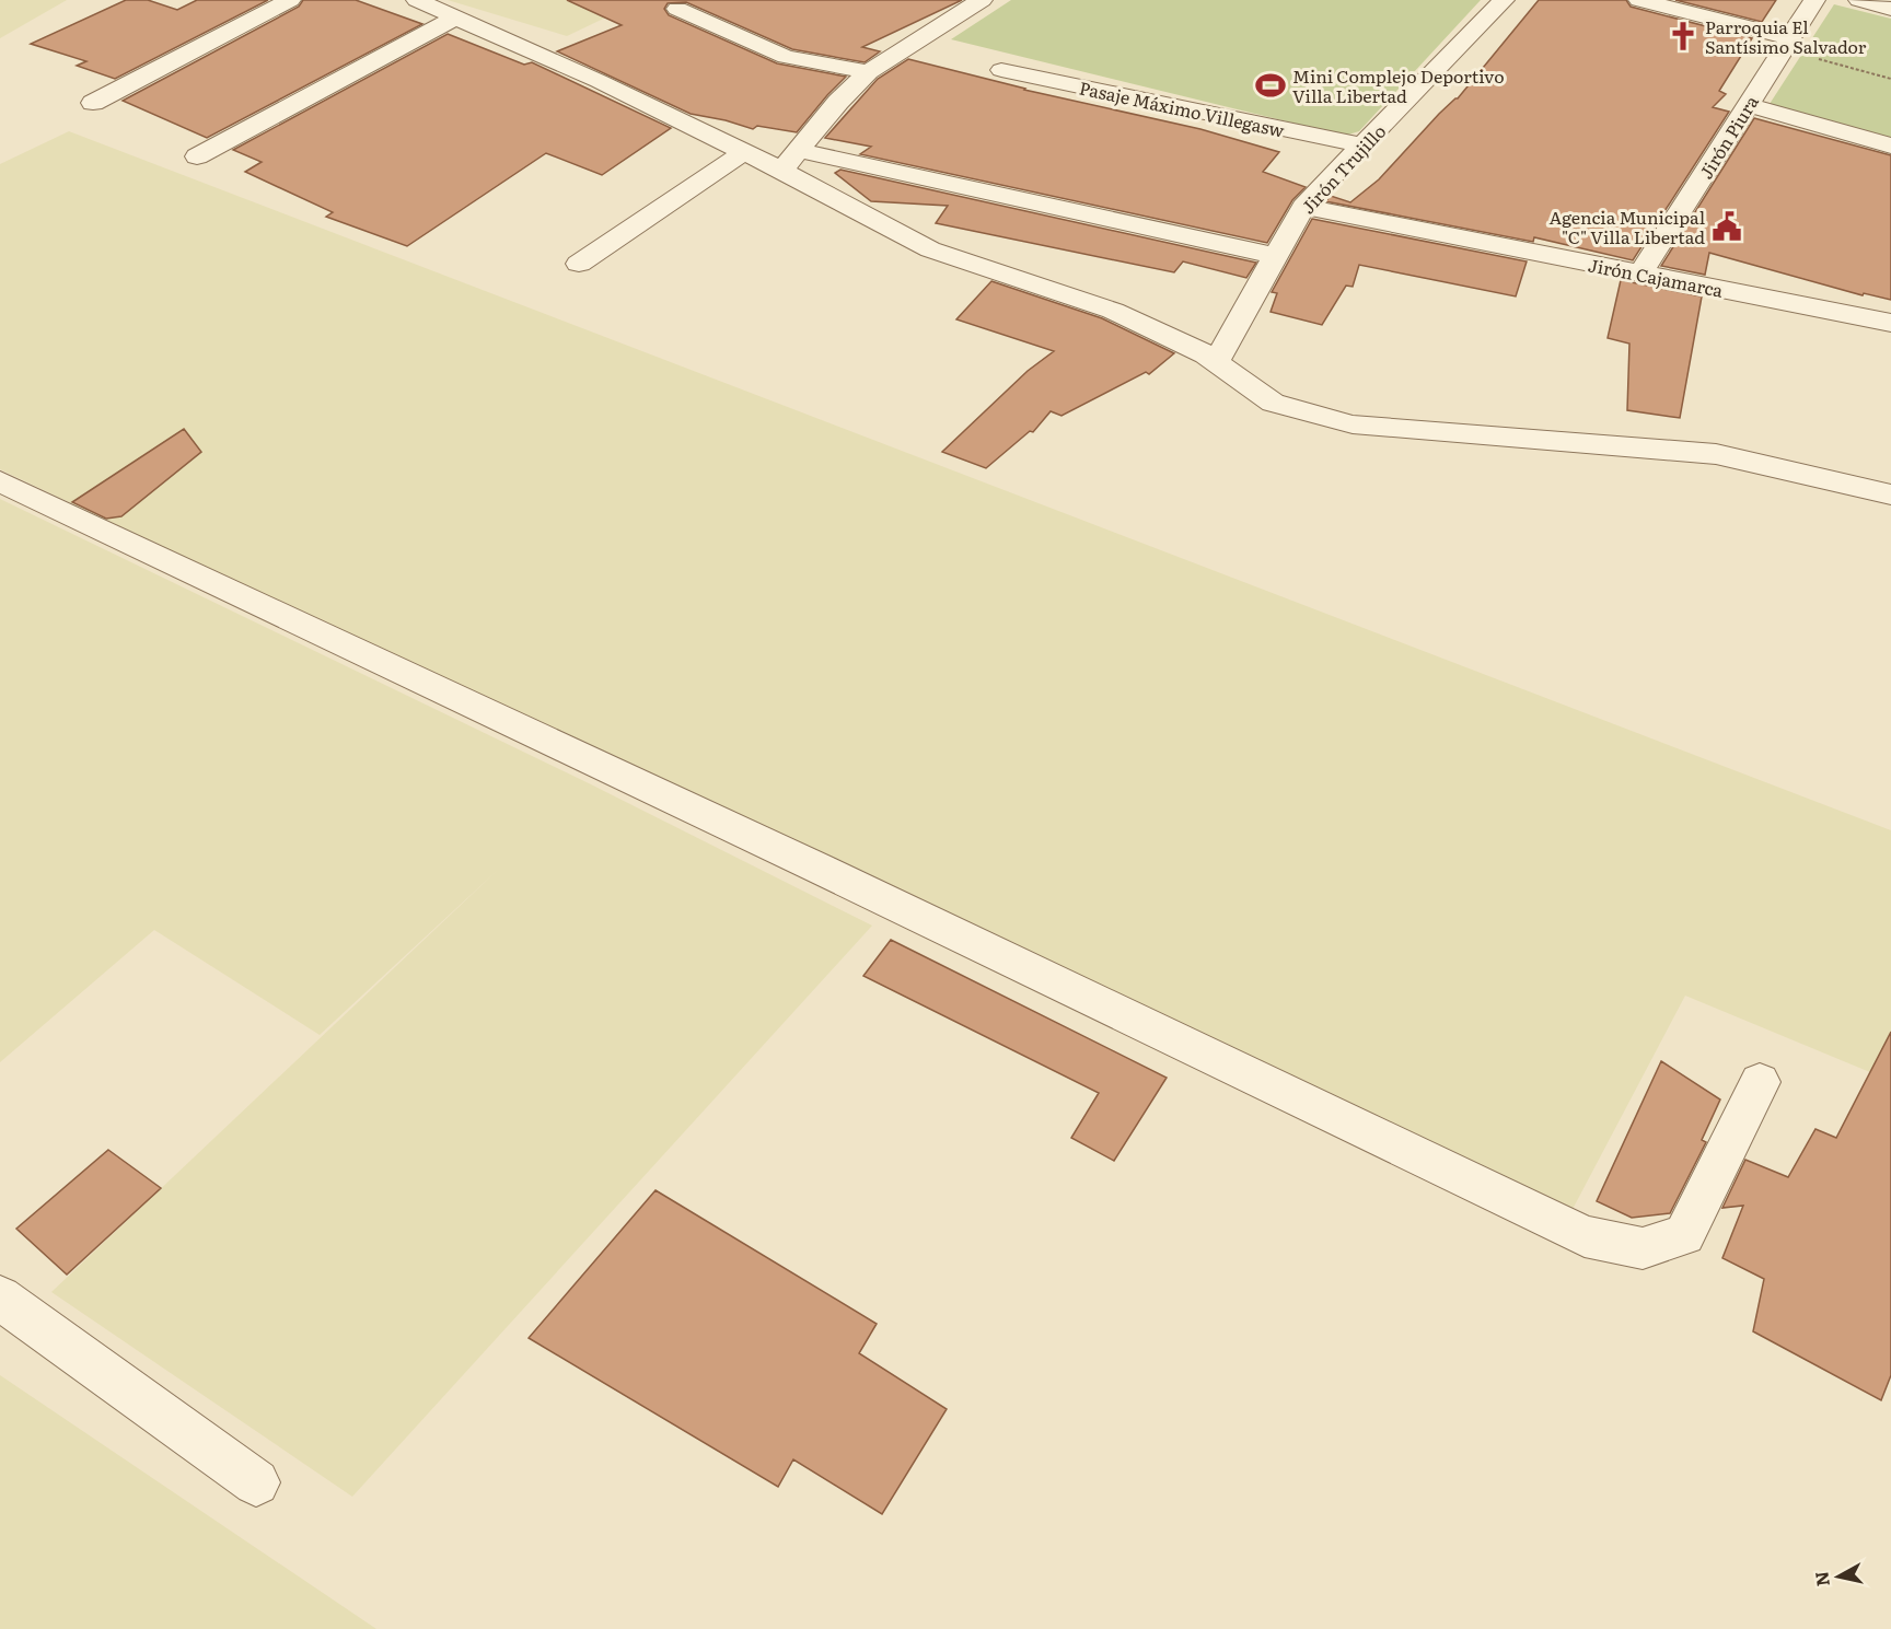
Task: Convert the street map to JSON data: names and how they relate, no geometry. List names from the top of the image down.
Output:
{
  "streets": {
    "street": [
      "Pasaje Máximo Villegasw",
      "Jirón Piura",
      "Jirón Trujillo",
      "Jirón Cajamarca"
    ]
  },
  "crossings": [
    ["Pasaje Máximo Villegasw", "Jirón Trujillo"],
    ["Jirón Piura", "Jirón Cajamarca"],
    ["Jirón Trujillo", "Jirón Cajamarca"]
  ],
  "places": {
    "church": ["Parroquia El Santísimo Salvador"],
    "sports": ["Mini Complejo Deportivo Villa Libertad"],
    "public building": ["Agencia Municipal \"C\" Villa Libertad"]
  },
  "north": "left"
}
